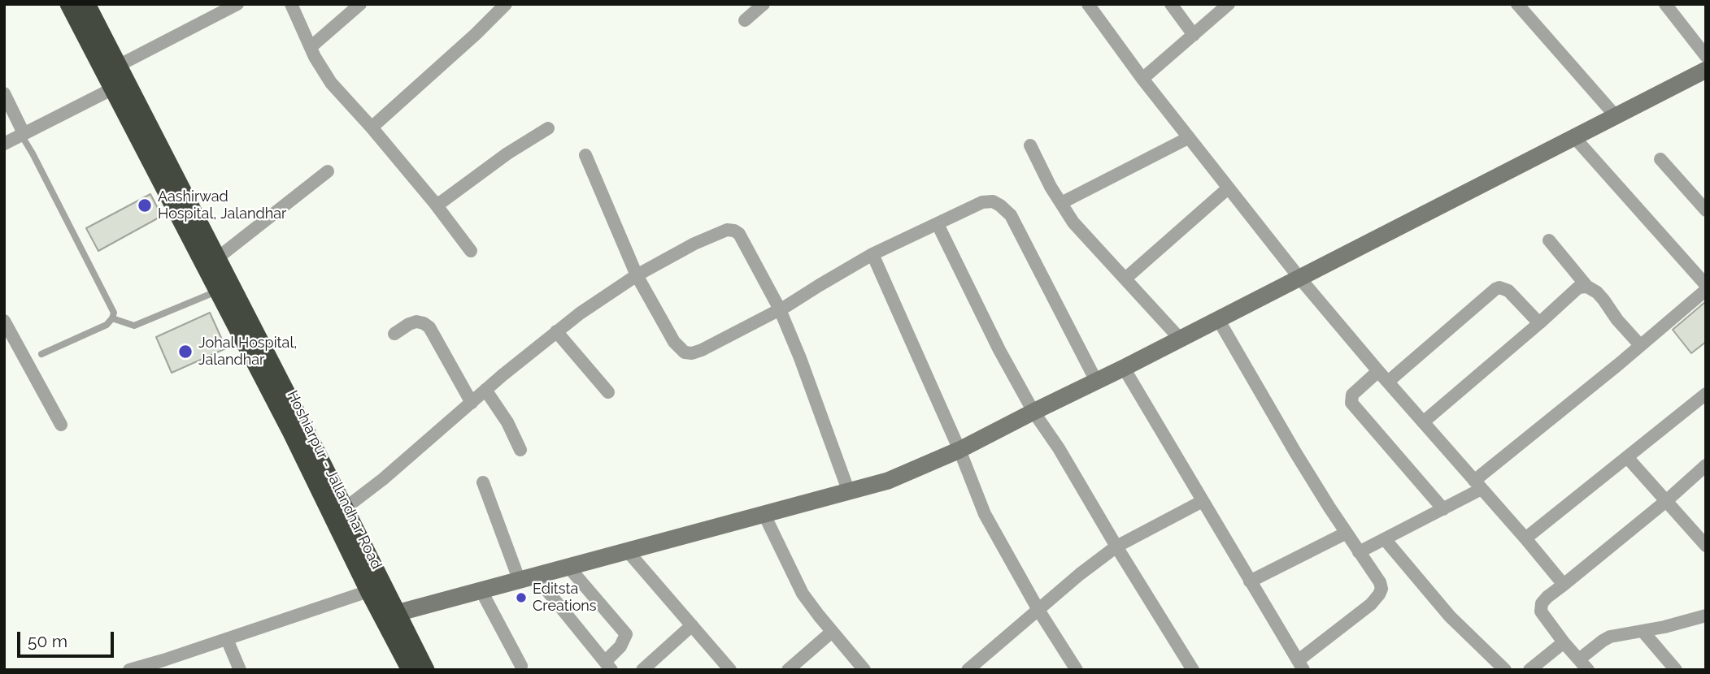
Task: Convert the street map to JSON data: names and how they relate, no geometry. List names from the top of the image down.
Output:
{
  "streets": {
    "highway": ["Hoshiarpur - Jallandhar Road"]
  },
  "places": ["Aashirwad Hospital, Jalandhar", "Johal Hospital, Jalandhar", "Editsta Creations"],
  "scale_bar": "50 m"
}
